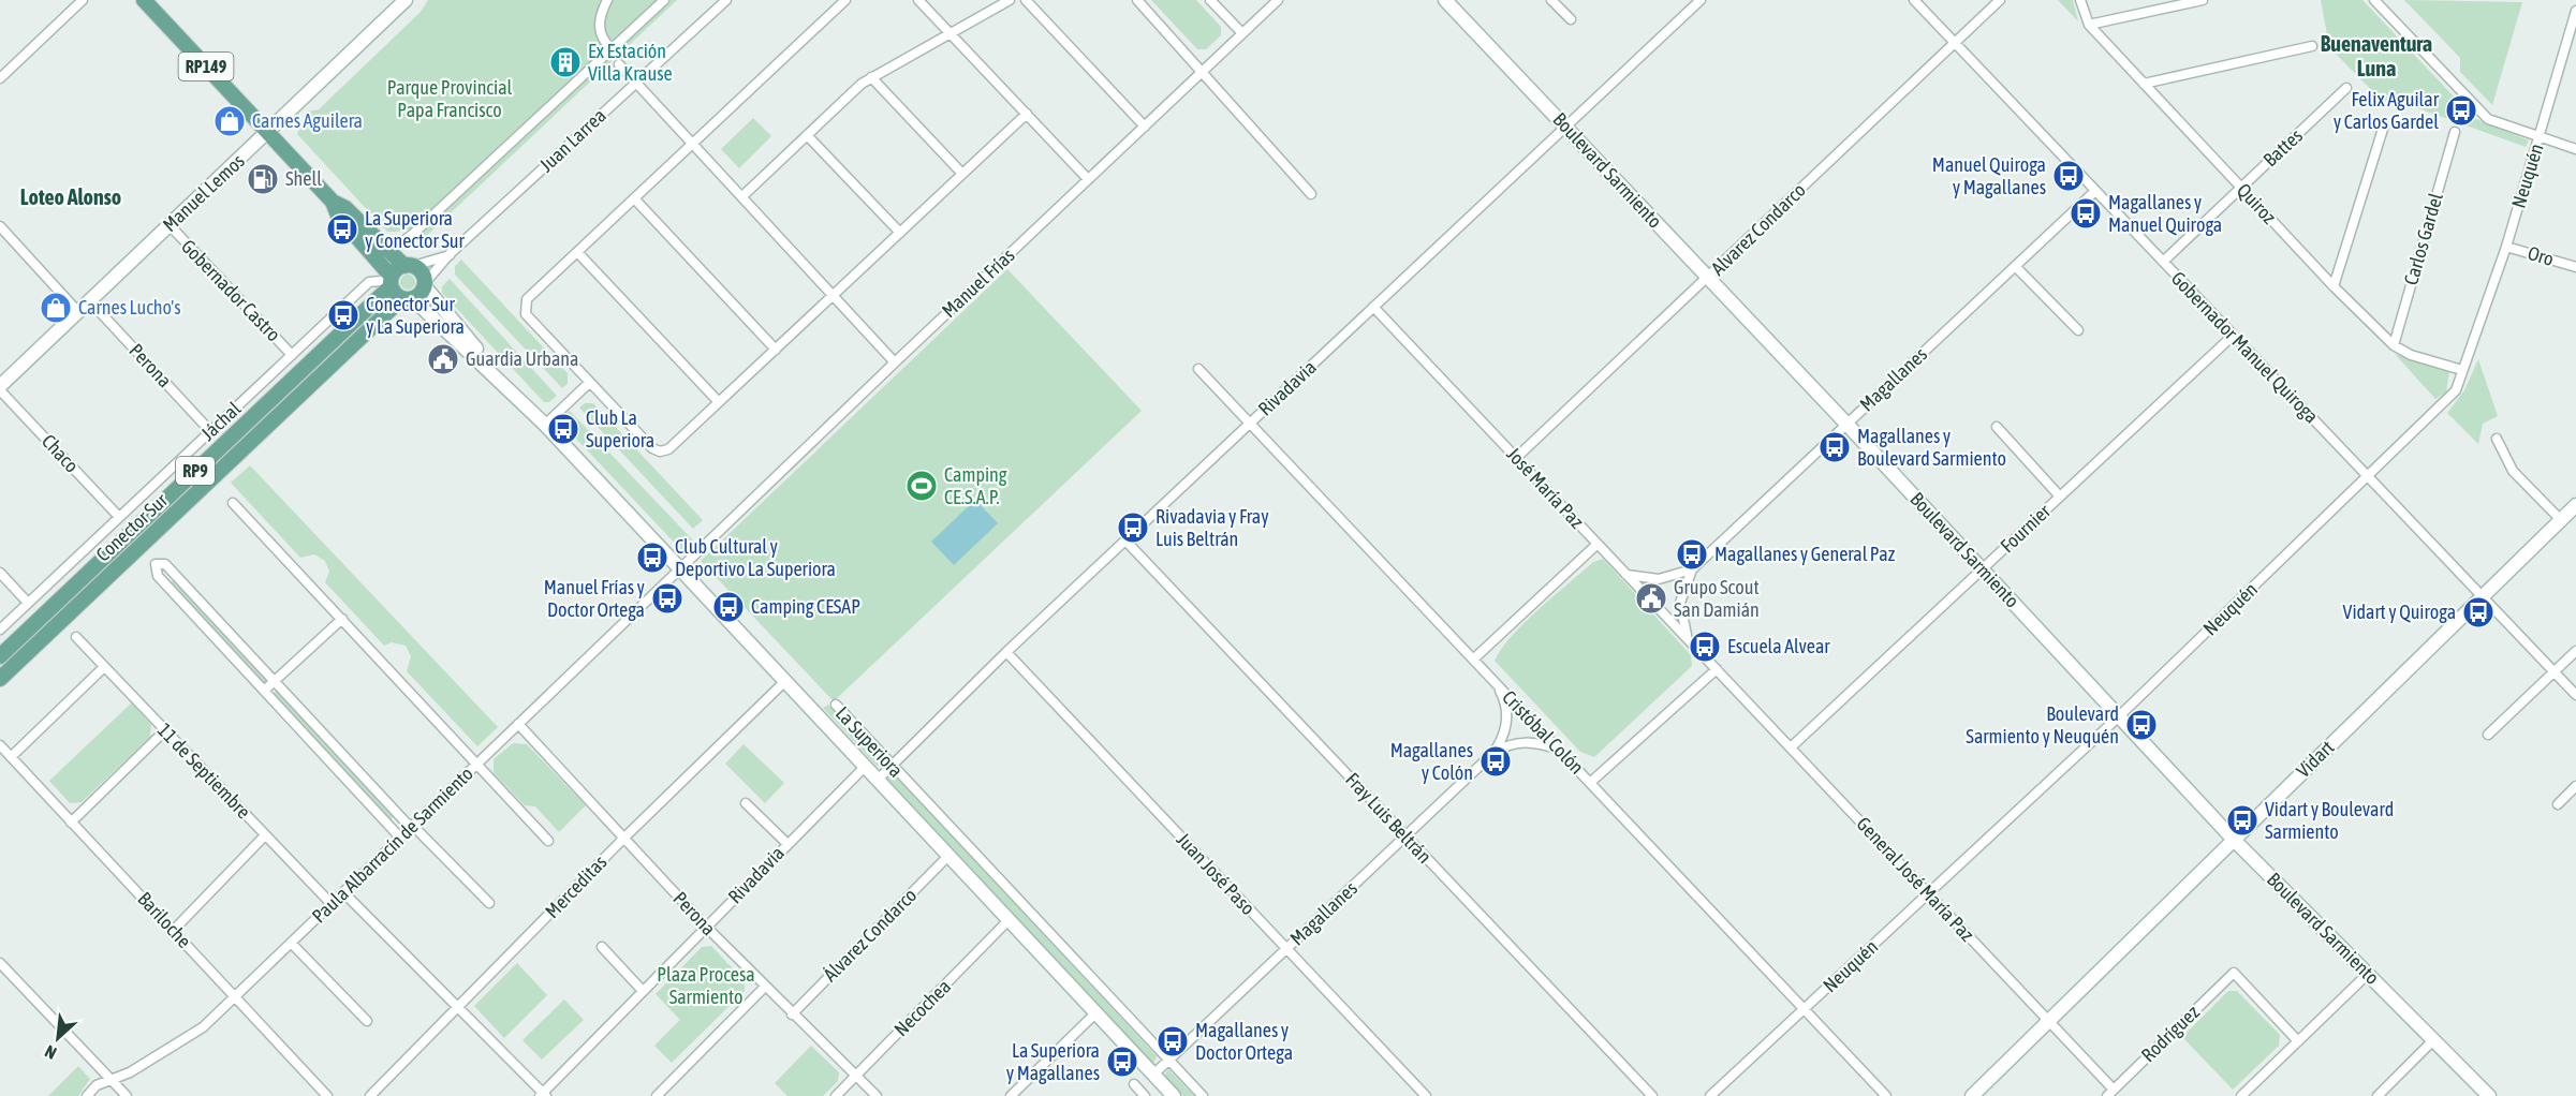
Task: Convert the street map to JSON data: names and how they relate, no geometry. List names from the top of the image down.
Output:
{
  "streets": {
    "main road": ["RP149", "RP9", "Conector Sur"],
    "street": [
      "Juan Larrea",
      "Battes",
      "Boulevard Sarmiento",
      "Neuquén",
      "Manuel Lemos",
      "Quiroz",
      "Alvarez Condarco",
      "Carlos Gardel",
      "Oro",
      "Manuel Frías",
      "Gobernador Castro",
      "Gobernador Manuel Quiroga",
      "Perona",
      "Magallanes",
      "Rivadavia",
      "Jáchal",
      "Chaco",
      "José María Paz",
      "Fournier",
      "Cristóbal Colón",
      "La Superiora",
      "Vidart",
      "11 de Septiembre",
      "Fray Luis Beltrán",
      "Paula Albarracín de Sarmiento",
      "Juan José Paso",
      "General José María Paz",
      "Merceditas",
      "Bariloche",
      "Álvarez Condarco",
      "Necochea",
      "Rodríguez"
    ]
  },
  "crossings": [
    ["RP149", "Juan Larrea"],
    ["RP149", "Manuel Lemos"],
    ["RP149", "Jáchal"],
    ["RP149", "Conector Sur"],
    ["RP149", "La Superiora"],
    ["Juan Larrea", "Jáchal"],
    ["Juan Larrea", "Conector Sur"],
    ["Juan Larrea", "La Superiora"],
    ["Battes", "Quiroz"],
    ["Battes", "Gobernador Manuel Quiroga"],
    ["Boulevard Sarmiento", "Neuquén"],
    ["Boulevard Sarmiento", "Alvarez Condarco"],
    ["Boulevard Sarmiento", "Magallanes"],
    ["Boulevard Sarmiento", "Rivadavia"],
    ["Boulevard Sarmiento", "Fournier"],
    ["Boulevard Sarmiento", "Vidart"],
    ["Neuquén", "Quiroz"],
    ["Neuquén", "Oro"],
    ["Neuquén", "Gobernador Manuel Quiroga"],
    ["Neuquén", "Cristóbal Colón"],
    ["Neuquén", "General José María Paz"],
    ["Manuel Lemos", "Gobernador Castro"],
    ["Manuel Lemos", "Perona"],
    ["Manuel Lemos", "Chaco"],
    ["Quiroz", "Carlos Gardel"],
    ["Alvarez Condarco", "Gobernador Manuel Quiroga"],
    ["Alvarez Condarco", "José María Paz"],
    ["Manuel Frías", "La Superiora"],
    ["Manuel Frías", "Paula Albarracín de Sarmiento"],
    ["Gobernador Castro", "Jáchal"],
    ["Gobernador Manuel Quiroga", "Magallanes"],
    ["Gobernador Manuel Quiroga", "Fournier"],
    ["Gobernador Manuel Quiroga", "Vidart"],
    ["Perona", "Rivadavia"],
    ["Perona", "Jáchal"],
    ["Perona", "Paula Albarracín de Sarmiento"],
    ["Perona", "Merceditas"],
    ["Perona", "Álvarez Condarco"],
    ["Perona", "Necochea"],
    ["Magallanes", "Cristóbal Colón"],
    ["Magallanes", "La Superiora"],
    ["Magallanes", "Fray Luis Beltrán"],
    ["Magallanes", "Juan José Paso"],
    ["Rivadavia", "José María Paz"],
    ["Rivadavia", "Cristóbal Colón"],
    ["Rivadavia", "La Superiora"],
    ["Rivadavia", "Fray Luis Beltrán"],
    ["Rivadavia", "Juan José Paso"],
    ["Jáchal", "Chaco"],
    ["Jáchal", "Conector Sur"],
    ["Jáchal", "La Superiora"],
    ["José María Paz", "General José María Paz"],
    ["Conector Sur", "La Superiora"],
    ["Fournier", "General José María Paz"],
    ["La Superiora", "Paula Albarracín de Sarmiento"],
    ["La Superiora", "Merceditas"],
    ["La Superiora", "Álvarez Condarco"],
    ["La Superiora", "Necochea"],
    ["Vidart", "General José María Paz"],
    ["11 de Septiembre", "Paula Albarracín de Sarmiento"],
    ["Paula Albarracín de Sarmiento", "Bariloche"],
    ["General José María Paz", "Rodríguez"]
  ],
  "districts": ["Buenaventura Luna", "Loteo Alonso"],
  "parks": ["Parque Provincial Papa Francisco", "Plaza Procesa Sarmiento"],
  "places": {
    "building": ["Ex Estación Villa Krause"],
    "bus stop": [
      "Felix Aguilar y Carlos Gardel",
      "Manuel Quiroga y Magallanes",
      "Magallanes y Manuel Quiroga",
      "La Superiora y Conector Sur",
      "Conector Sur y La Superiora",
      "Club La Superiora",
      "Magallanes y Boulevard Sarmiento",
      "Rivadavia y Fray Luis Beltrán",
      "Magallanes y General Paz",
      "Club Cultural y Deportivo La Superiora",
      "Manuel Frías y Doctor Ortega",
      "Camping CESAP",
      "Vidart y Quiroga",
      "Escuela Alvear",
      "Boulevard Sarmiento y Neuquén",
      "Magallanes y Colón",
      "Vidart y Boulevard Sarmiento",
      "Magallanes y Doctor Ortega",
      "La Superiora y Magallanes"
    ],
    "shop": ["Carnes Aguilera", "Carnes Lucho's"],
    "fuel station": ["Shell"],
    "public building": ["Guardia Urbana", "Grupo Scout San Damián"],
    "sports": ["Camping CE.S.A.P."]
  },
  "north": "bottom left"
}
